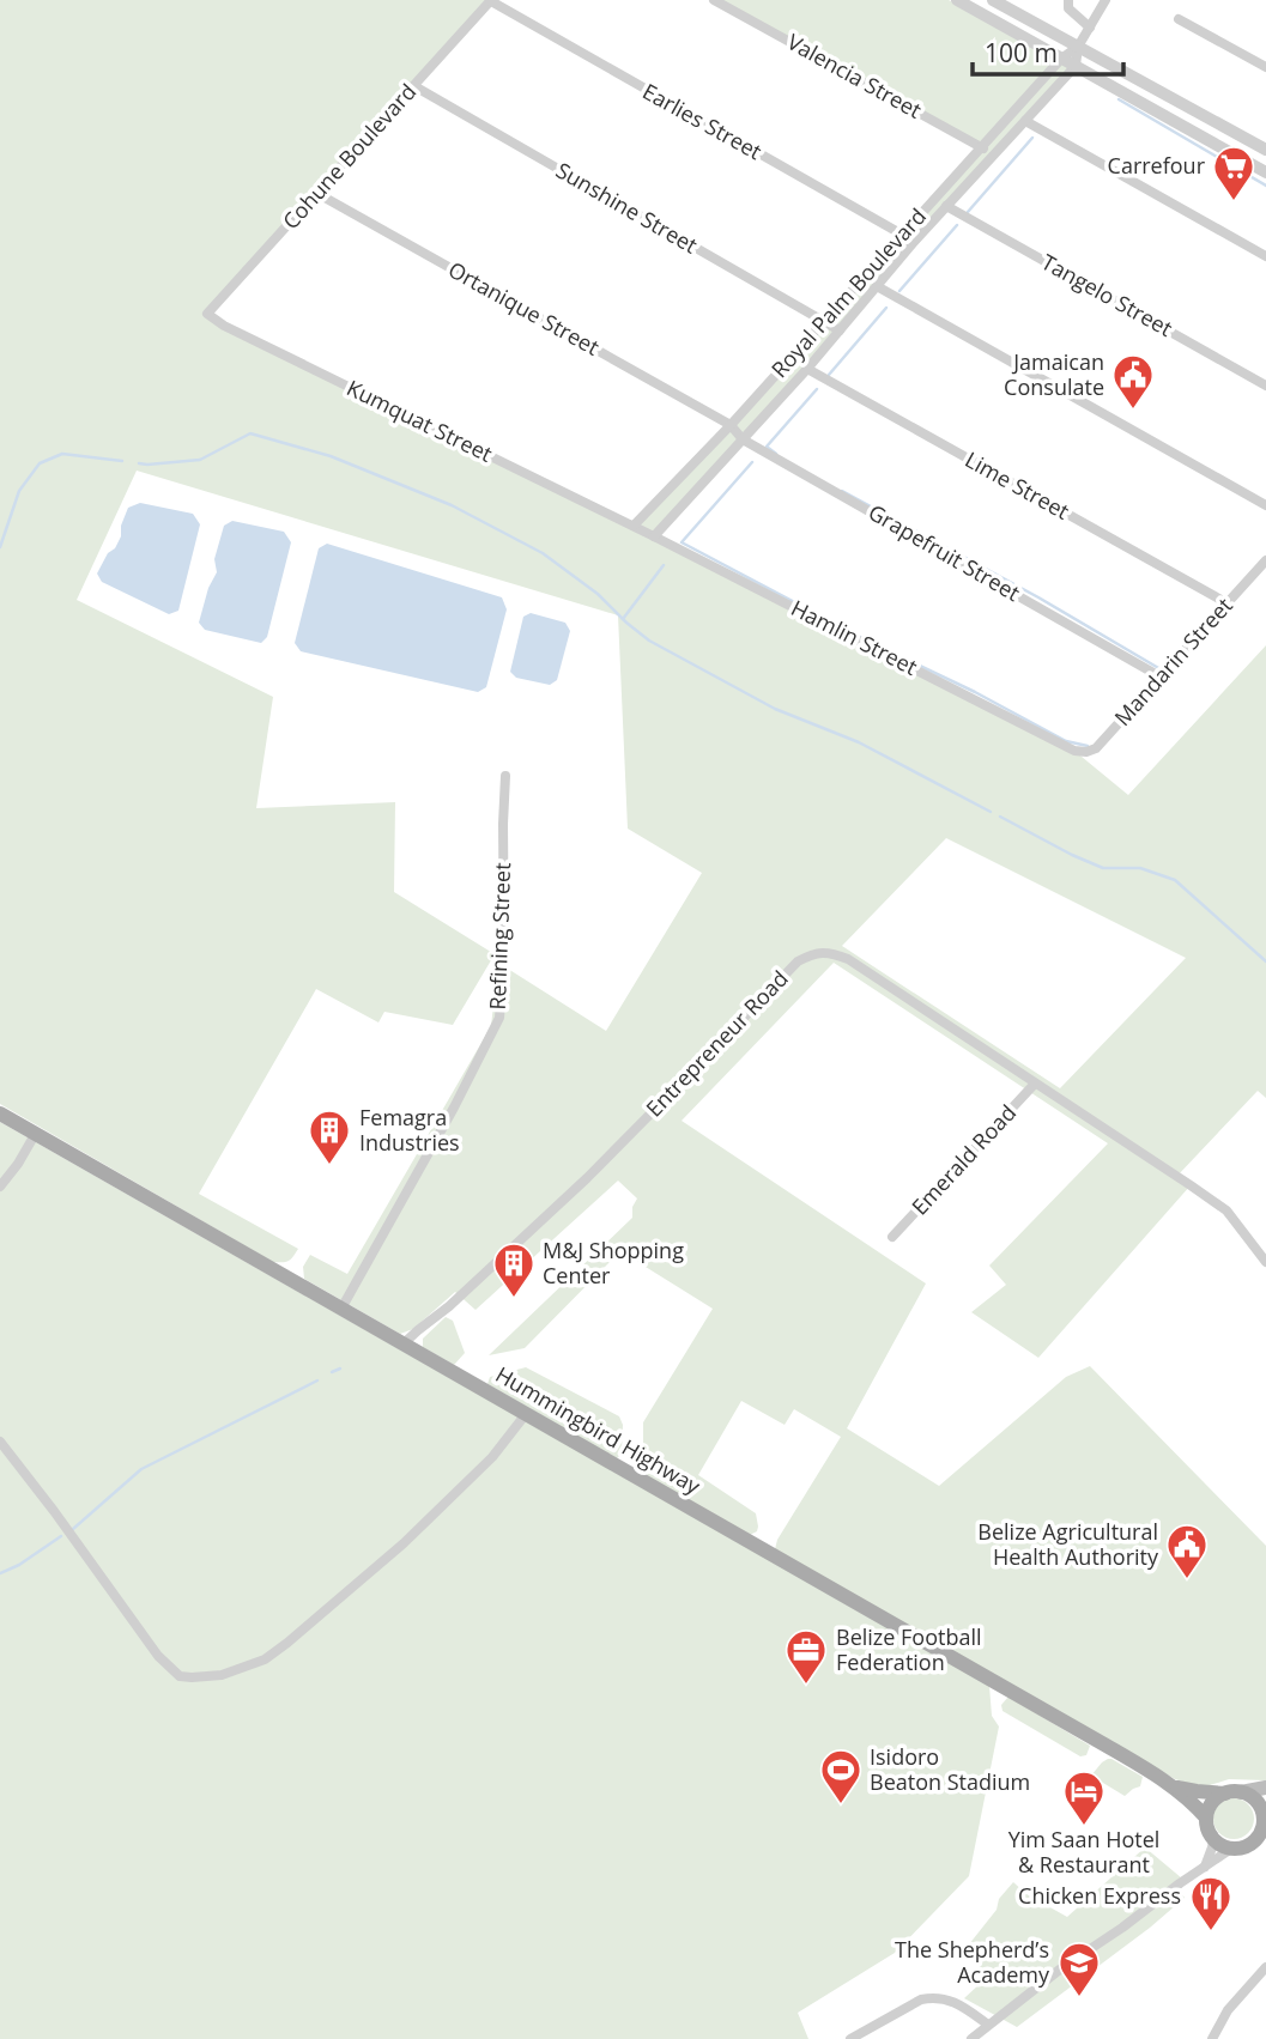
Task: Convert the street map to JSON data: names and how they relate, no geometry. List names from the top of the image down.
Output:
{
  "streets": {
    "main road": ["Hummingbird Highway"],
    "street": [
      "Valencia Street",
      "Earlies Street",
      "Cohune Boulevard",
      "Sunshine Street",
      "Royal Palm Boulevard",
      "Tangelo Street",
      "Ortanique Street",
      "Kumquat Street",
      "Lime Street",
      "Grapefruit Street",
      "Hamlin Street",
      "Mandarin Street",
      "Refining Street",
      "Entrepreneur Road",
      "Emerald Road"
    ]
  },
  "crossings": [
    ["Valencia Street", "Royal Palm Boulevard"],
    ["Earlies Street", "Cohune Boulevard"],
    ["Earlies Street", "Royal Palm Boulevard"],
    ["Cohune Boulevard", "Sunshine Street"],
    ["Cohune Boulevard", "Ortanique Street"],
    ["Cohune Boulevard", "Kumquat Street"],
    ["Sunshine Street", "Royal Palm Boulevard"],
    ["Royal Palm Boulevard", "Tangelo Street"],
    ["Royal Palm Boulevard", "Ortanique Street"],
    ["Royal Palm Boulevard", "Kumquat Street"],
    ["Royal Palm Boulevard", "Lime Street"],
    ["Royal Palm Boulevard", "Grapefruit Street"],
    ["Royal Palm Boulevard", "Hamlin Street"],
    ["Ortanique Street", "Grapefruit Street"],
    ["Kumquat Street", "Hamlin Street"],
    ["Lime Street", "Mandarin Street"],
    ["Grapefruit Street", "Mandarin Street"],
    ["Hamlin Street", "Mandarin Street"],
    ["Refining Street", "Hummingbird Highway"],
    ["Entrepreneur Road", "Emerald Road"],
    ["Entrepreneur Road", "Hummingbird Highway"]
  ],
  "places": {
    "supermarket": ["Carrefour"],
    "public building": ["Jamaican Consulate", "Belize Agricultural Health Authority"],
    "building": ["Femagra Industries", "M&J Shopping Center"],
    "office": ["Belize Football Federation"],
    "sports": ["Isidoro Beaton Stadium"],
    "hotel": ["Yim Saan Hotel & Restaurant"],
    "restaurant": ["Chicken Express"],
    "school or university": ["The Shepherd’s Academy"]
  },
  "scale_bar": "100 m"
}
